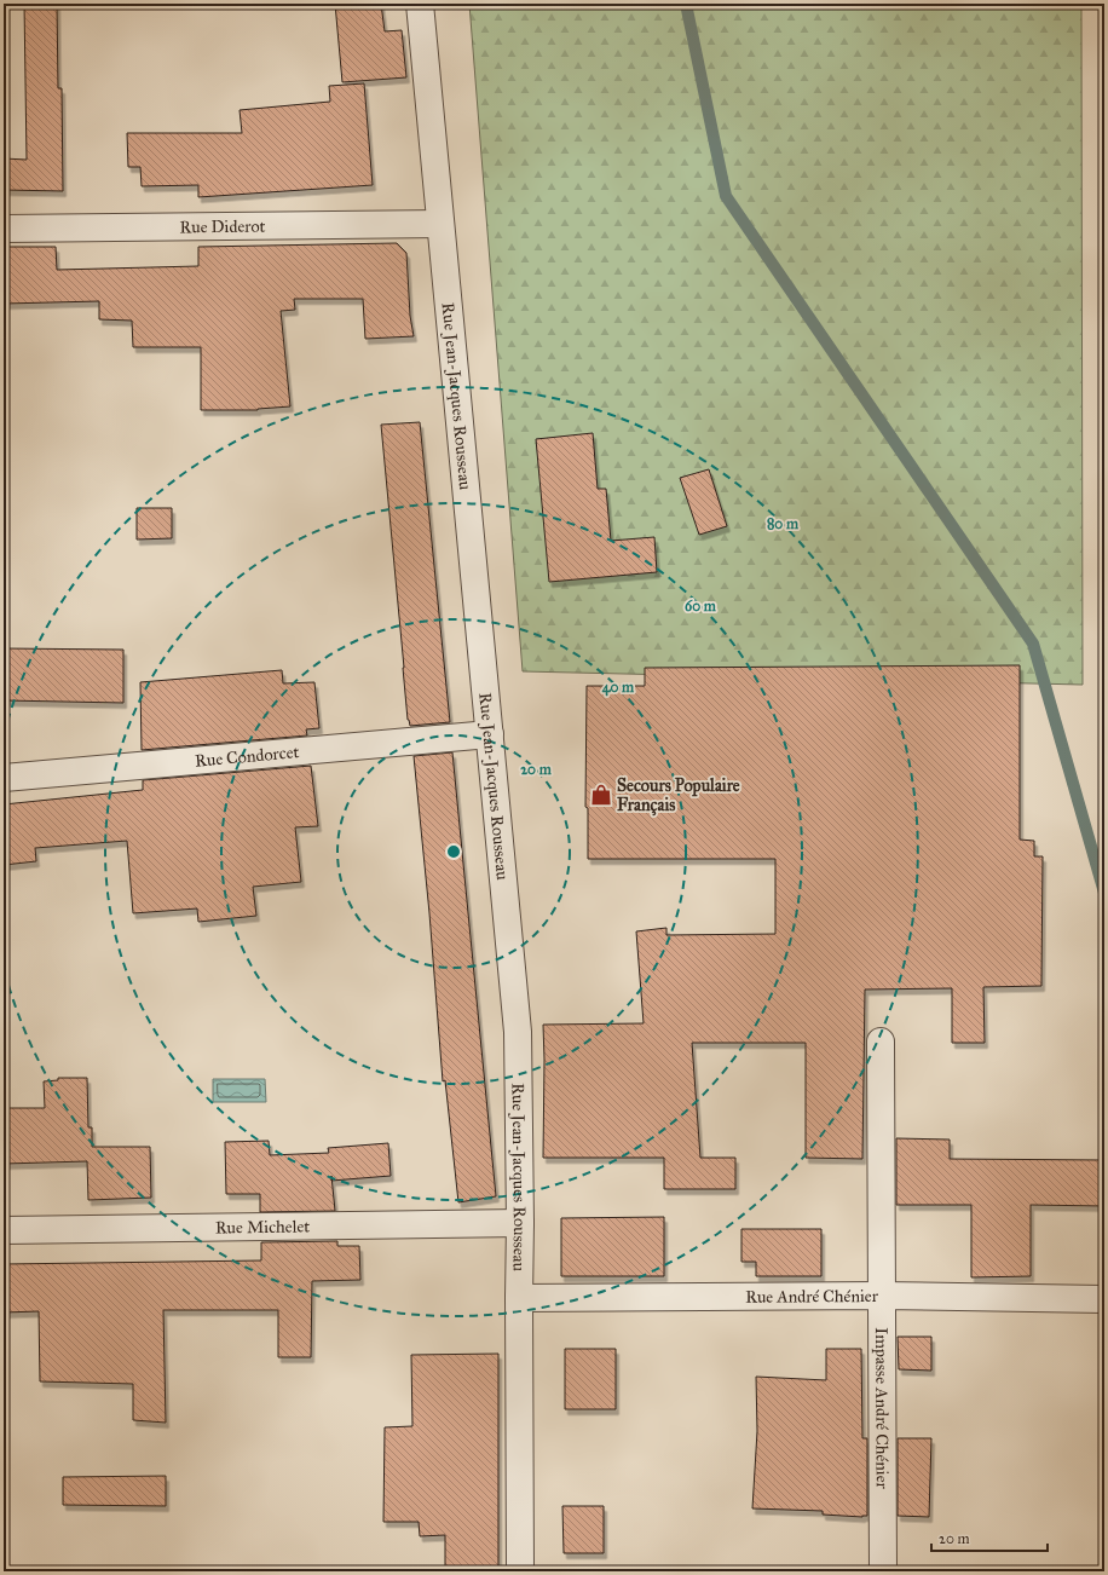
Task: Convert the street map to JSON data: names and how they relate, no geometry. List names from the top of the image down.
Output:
{
  "streets": {
    "street": [
      "Rue Diderot",
      "Rue Jean-Jacques Rousseau",
      "Rue Condorcet",
      "Rue Michelet",
      "Rue André Chénier",
      "Impasse André Chénier"
    ]
  },
  "crossings": [
    ["Rue Diderot", "Rue Jean-Jacques Rousseau"],
    ["Rue Jean-Jacques Rousseau", "Rue Condorcet"],
    ["Rue Jean-Jacques Rousseau", "Rue Michelet"],
    ["Rue Jean-Jacques Rousseau", "Rue André Chénier"],
    ["Rue André Chénier", "Impasse André Chénier"]
  ],
  "places": {
    "shop": ["Secours Populaire Français"]
  },
  "scale_bar": "20 m",
  "rings": [
    "80 m",
    "60 m",
    "40 m",
    "20 m"
  ]
}
